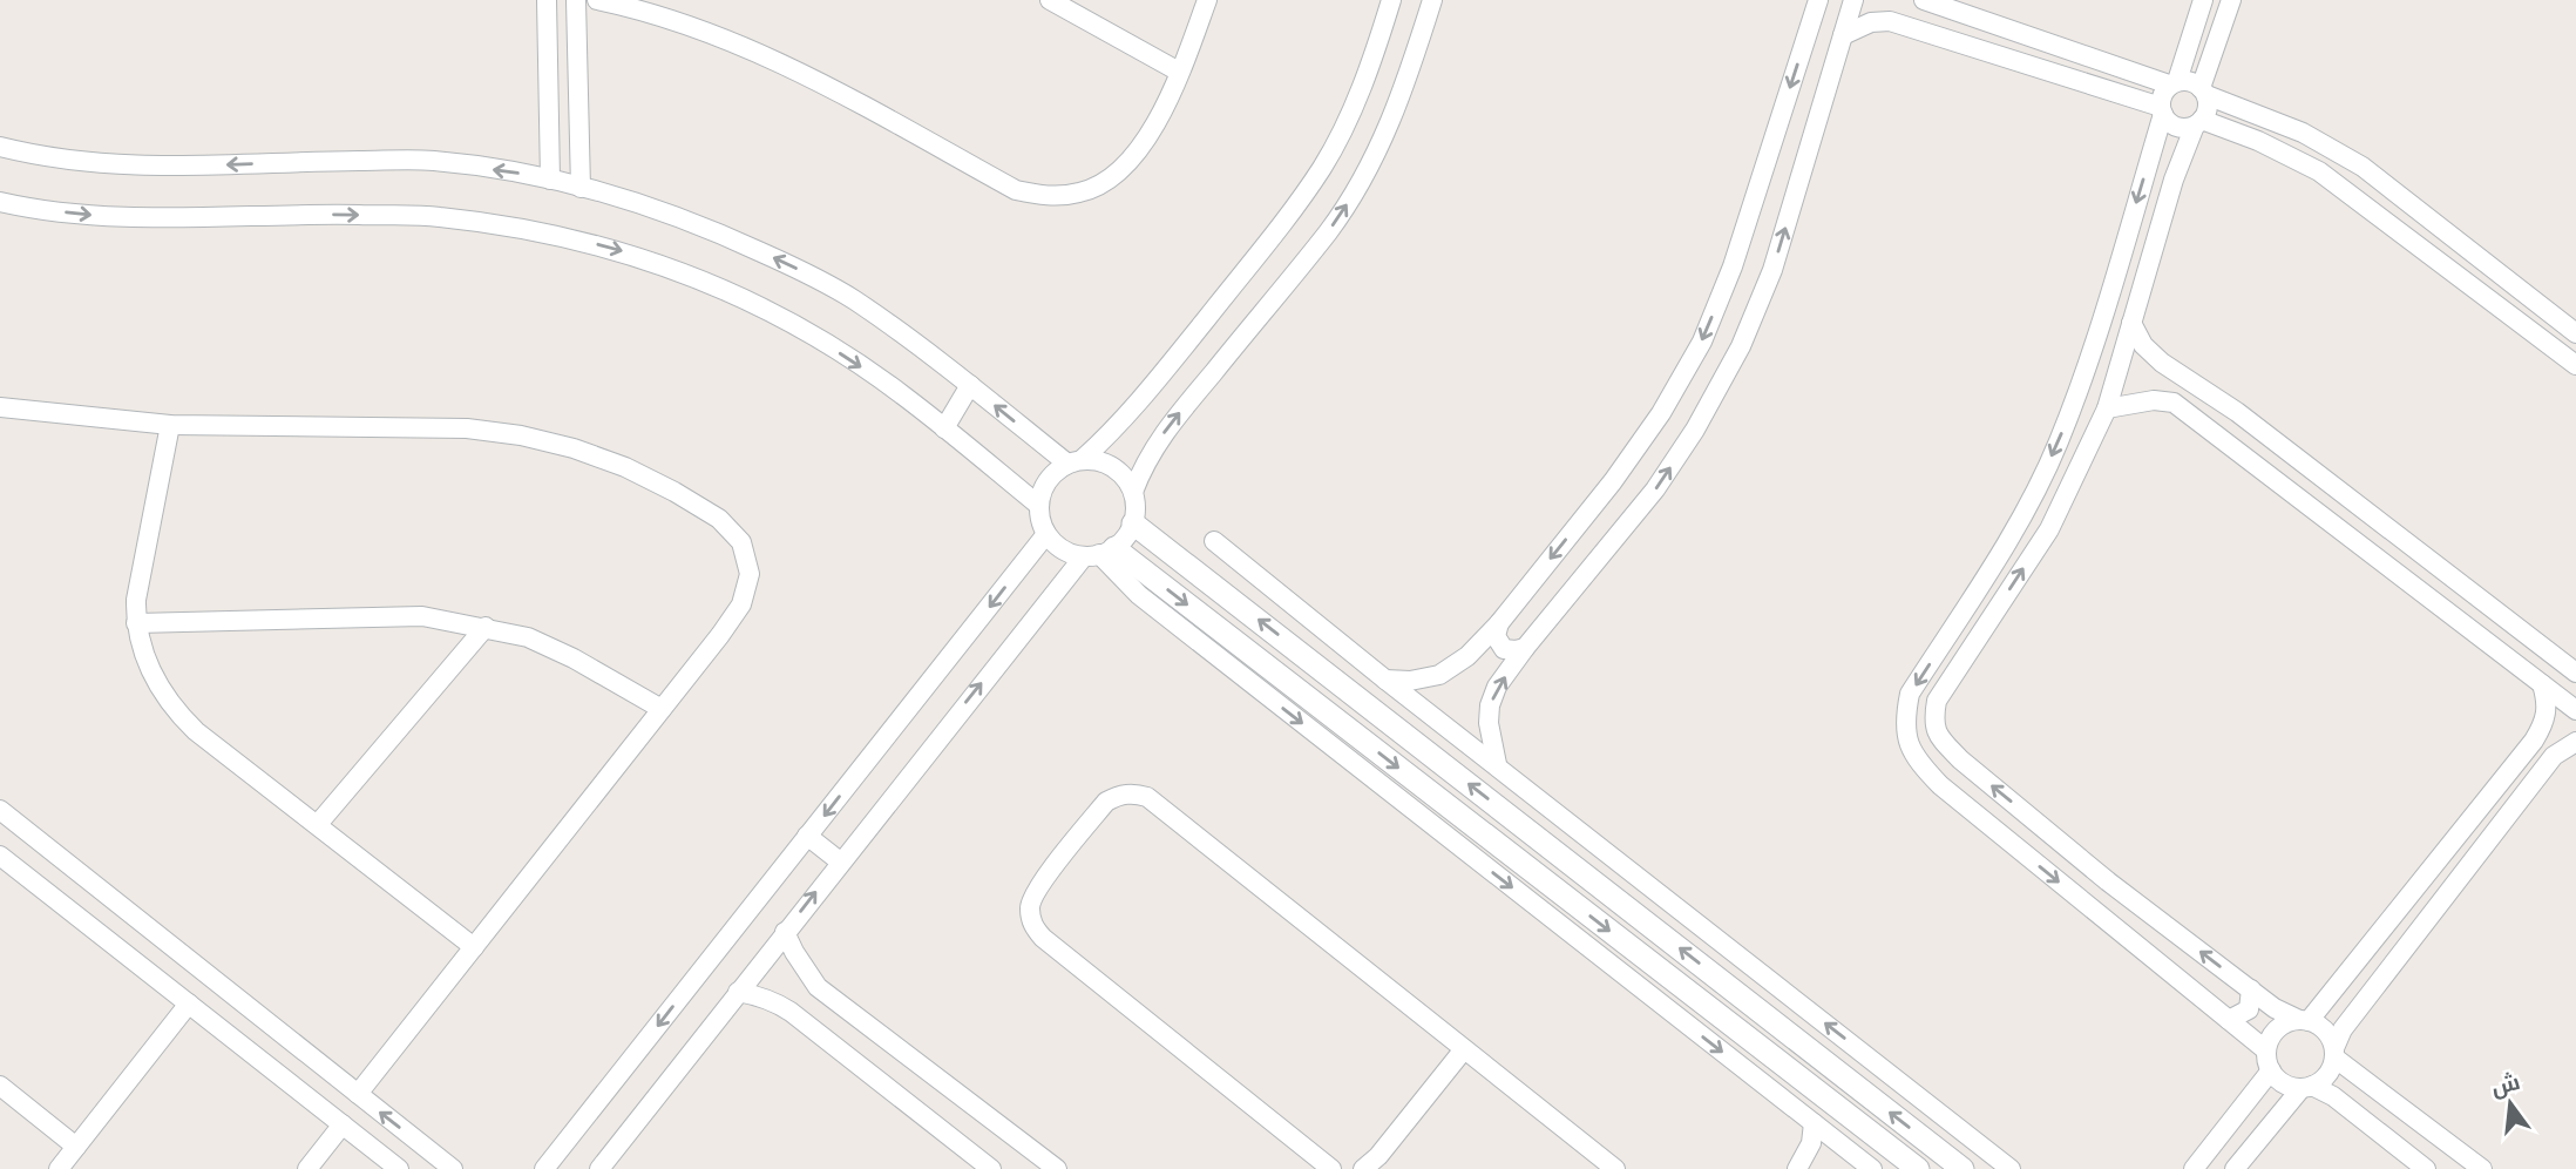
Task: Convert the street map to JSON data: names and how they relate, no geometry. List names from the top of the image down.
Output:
{
  "north": "top"
}
